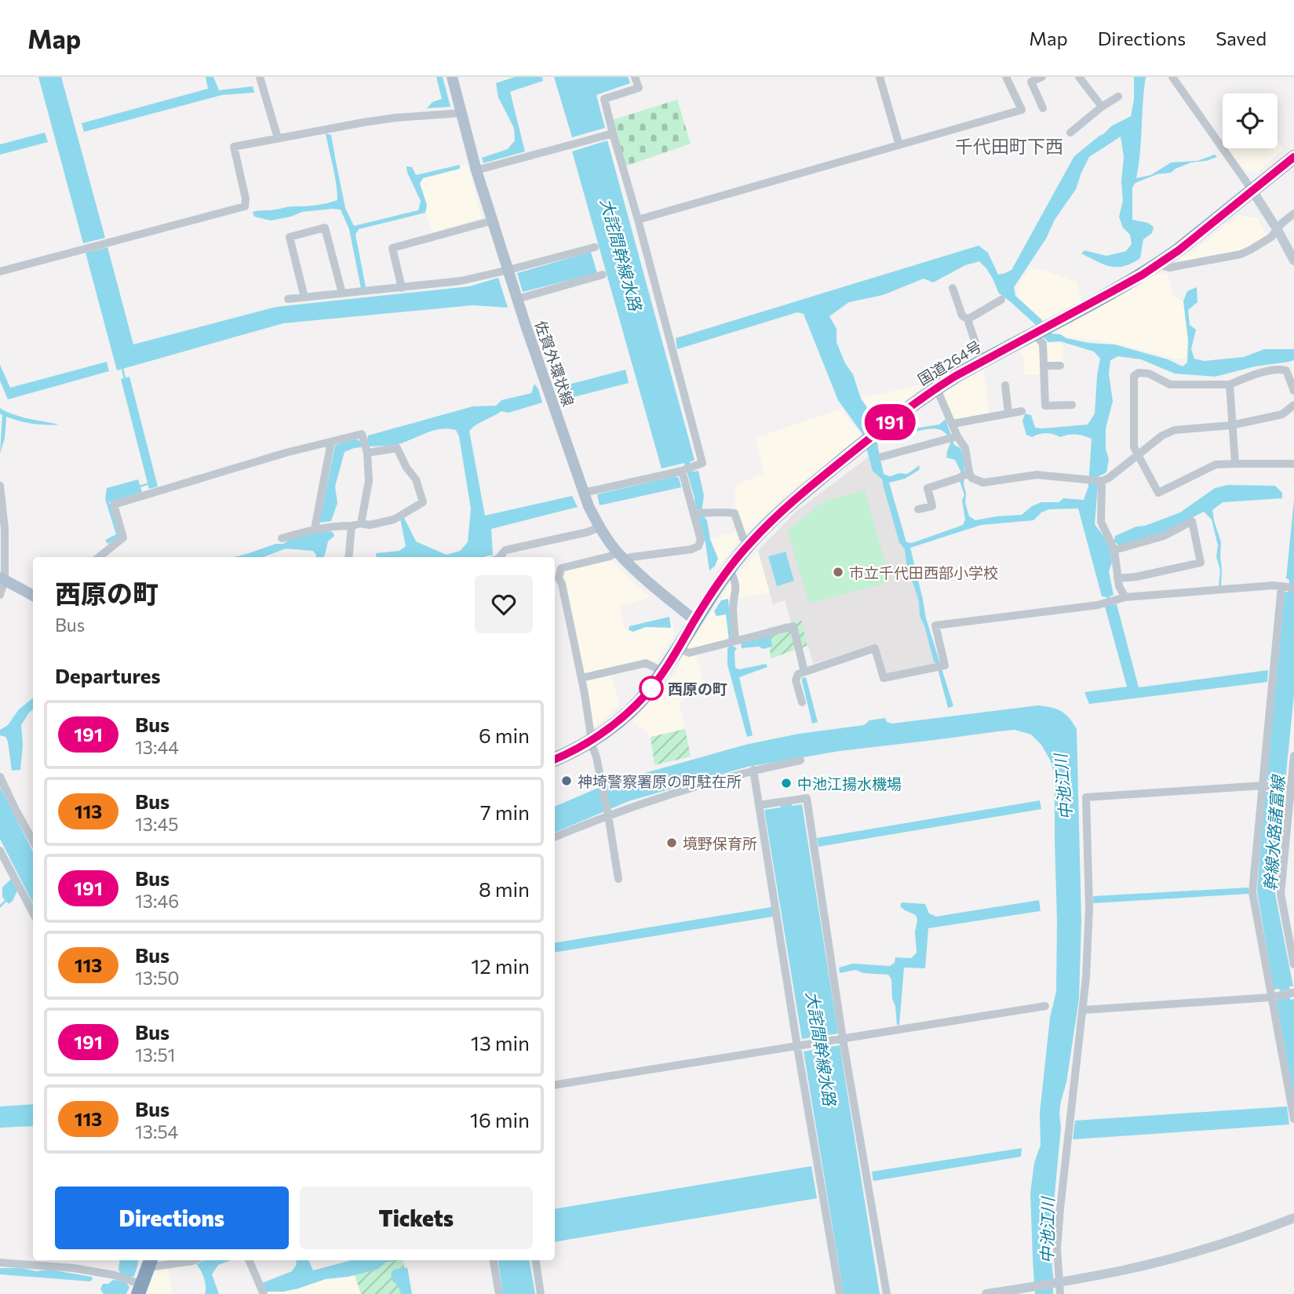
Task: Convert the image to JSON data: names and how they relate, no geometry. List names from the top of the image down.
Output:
{
  "streets": {
    "highway": ["国道264号"],
    "main road": ["佐賀外環状線"]
  },
  "crossings": [
    ["国道264号", "佐賀外環状線"]
  ],
  "districts": ["千代田町下西"],
  "water": ["大詫間幹線水路", "中池江川", "幹線水路諸富線"],
  "places": [
    "市立千代田西部小学校",
    "西原の町",
    "神埼警察署原の町駐在所",
    "中池江揚水機場",
    "境野保育所"
  ],
  "lines": ["bus line 191"],
  "page": {
    "header": "Map",
    "nav": ["Map", "Directions", "Saved"],
    "on_map": "191",
    "heading": [
      ["西原の町", "Bus"],
      "Departures"
    ],
    "list": [
      {
        "mark": "191",
        "name": "Bus",
        "note": "13:44",
        "value": "6 min"
      },
      {
        "mark": "113",
        "name": "Bus",
        "note": "13:45",
        "value": "7 min"
      },
      {
        "mark": "191",
        "name": "Bus",
        "note": "13:46",
        "value": "8 min"
      },
      {
        "mark": "113",
        "name": "Bus",
        "note": "13:50",
        "value": "12 min"
      },
      {
        "mark": "191",
        "name": "Bus",
        "note": "13:51",
        "value": "13 min"
      },
      {
        "mark": "113",
        "name": "Bus",
        "note": "13:54",
        "value": "16 min"
      }
    ],
    "buttons": ["Directions", "Tickets"]
  }
}
